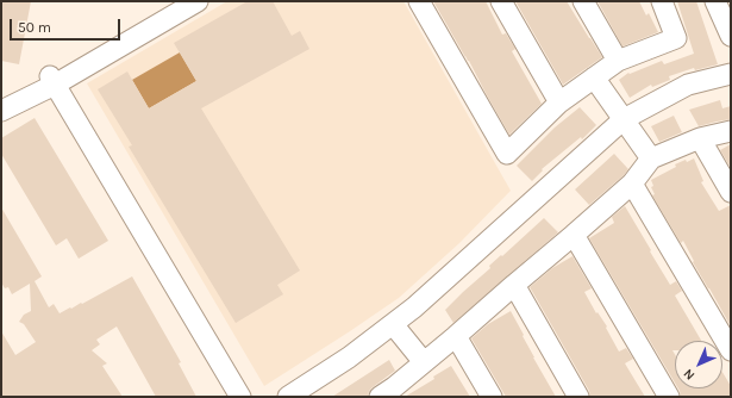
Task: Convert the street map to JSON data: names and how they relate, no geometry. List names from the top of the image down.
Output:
{
  "scale_bar": "50 m",
  "north": "bottom left"
}
